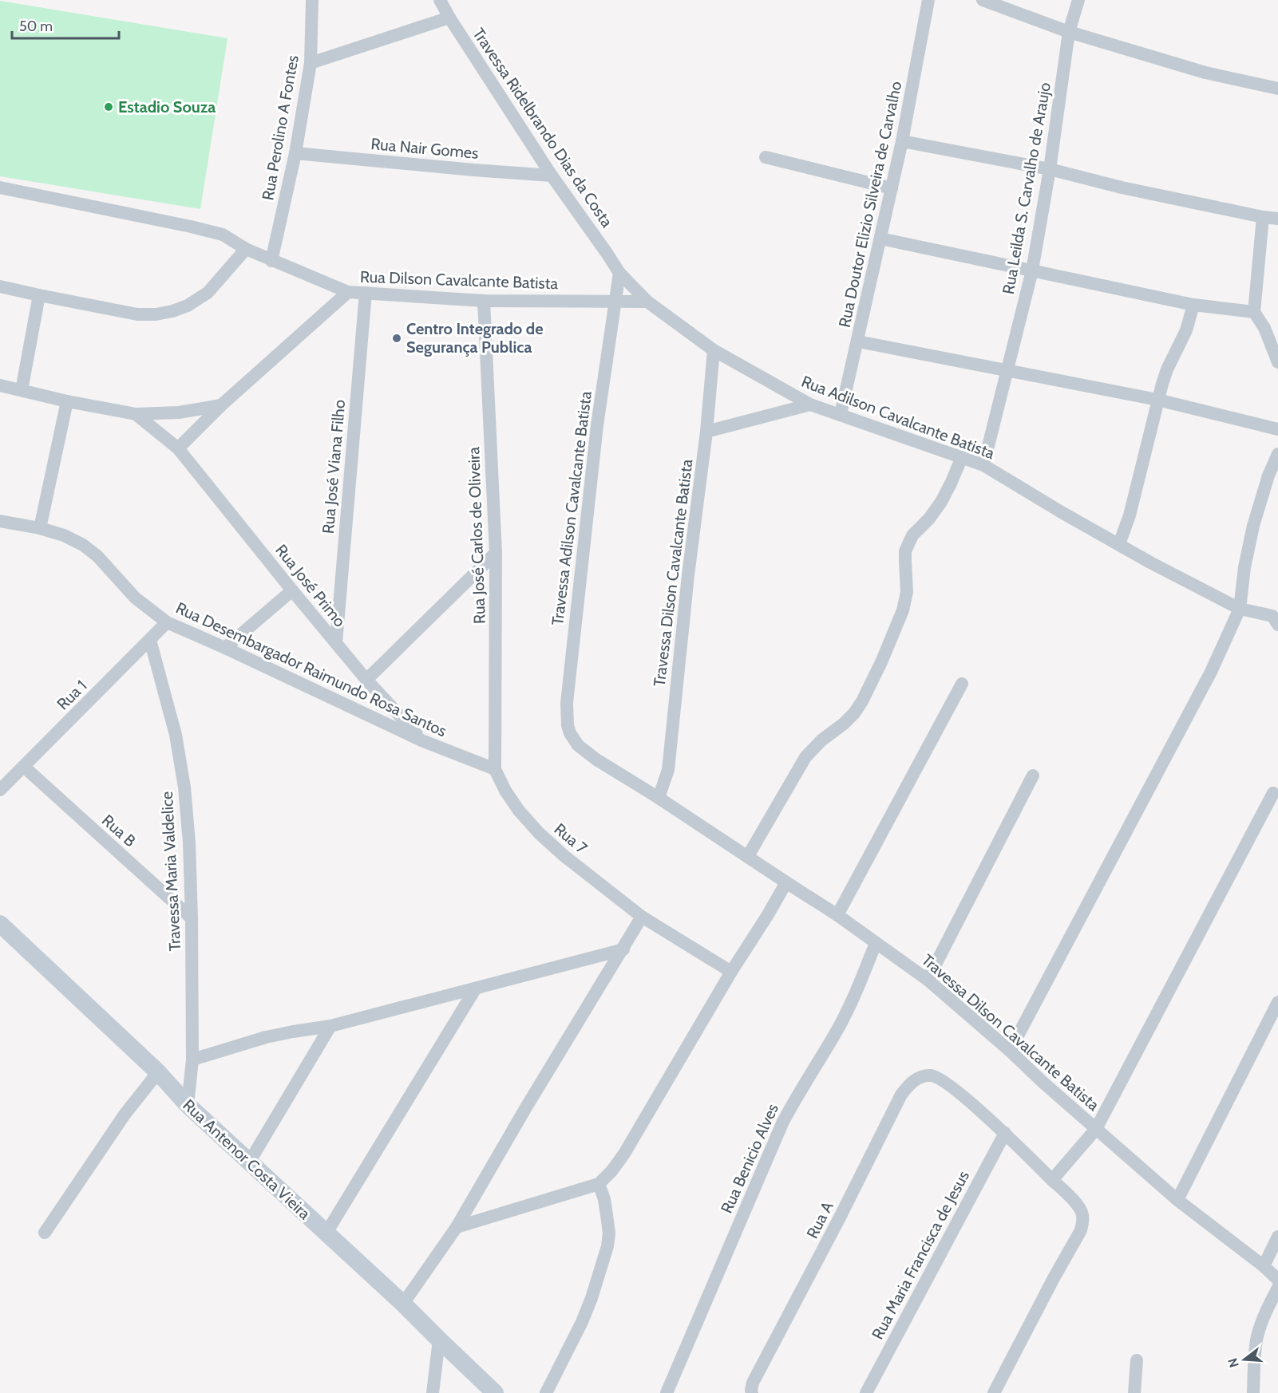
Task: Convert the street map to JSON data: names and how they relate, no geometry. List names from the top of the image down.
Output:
{
  "streets": {
    "main road": ["Rua Antenor Costa Vieira"],
    "street": [
      "Rua Perolino A Fontes",
      "Travessa Ridelbrando Dias da Costa",
      "Rua Nair Gomes",
      "Rua Leilda S. Carvalho de Araujo",
      "Rua Doutor Elizio Silveira de Carvalho",
      "Rua Dilson Cavalcante Batista",
      "Rua Adilson Cavalcante Batista",
      "Rua José Viana Filho",
      "Travessa Adilson Cavalcante Batista",
      "Rua José Carlos de Oliveira",
      "Travessa Dilson Cavalcante Batista",
      "Rua José Primo",
      "Rua Desembargador Raimundo Rosa Santos",
      "Rua 1",
      "Rua B",
      "Rua 7",
      "Travessa Maria Valdelice",
      "Rua Benicio Alves",
      "Rua A",
      "Rua Maria Francisca de Jesus"
    ]
  },
  "crossings": [
    ["Rua Perolino A Fontes", "Rua Nair Gomes"],
    ["Rua Perolino A Fontes", "Rua Dilson Cavalcante Batista"],
    ["Travessa Ridelbrando Dias da Costa", "Rua Nair Gomes"],
    ["Travessa Ridelbrando Dias da Costa", "Rua Adilson Cavalcante Batista"],
    ["Travessa Ridelbrando Dias da Costa", "Travessa Adilson Cavalcante Batista"],
    ["Rua Leilda S. Carvalho de Araujo", "Rua Adilson Cavalcante Batista"],
    ["Rua Doutor Elizio Silveira de Carvalho", "Rua Adilson Cavalcante Batista"],
    ["Rua Dilson Cavalcante Batista", "Rua Adilson Cavalcante Batista"],
    ["Rua Dilson Cavalcante Batista", "Rua José Viana Filho"],
    ["Rua Dilson Cavalcante Batista", "Travessa Adilson Cavalcante Batista"],
    ["Rua Dilson Cavalcante Batista", "Rua José Carlos de Oliveira"],
    ["Rua Adilson Cavalcante Batista", "Travessa Adilson Cavalcante Batista"],
    ["Rua Adilson Cavalcante Batista", "Travessa Dilson Cavalcante Batista"],
    ["Rua José Viana Filho", "Rua José Primo"],
    ["Travessa Adilson Cavalcante Batista", "Travessa Dilson Cavalcante Batista"],
    ["Rua José Carlos de Oliveira", "Rua Desembargador Raimundo Rosa Santos"],
    ["Rua José Carlos de Oliveira", "Rua 7"],
    ["Travessa Dilson Cavalcante Batista", "Rua Benicio Alves"],
    ["Rua José Primo", "Rua Desembargador Raimundo Rosa Santos"],
    ["Rua Desembargador Raimundo Rosa Santos", "Rua 1"],
    ["Rua Desembargador Raimundo Rosa Santos", "Rua 7"],
    ["Rua 1", "Rua B"],
    ["Rua 1", "Travessa Maria Valdelice"],
    ["Rua B", "Travessa Maria Valdelice"],
    ["Travessa Maria Valdelice", "Rua Antenor Costa Vieira"],
    ["Rua A", "Rua Maria Francisca de Jesus"]
  ],
  "places": ["Estadio Souza", "Centro Integrado de Segurança Publica"],
  "scale_bar": "50 m",
  "north": "left"
}
